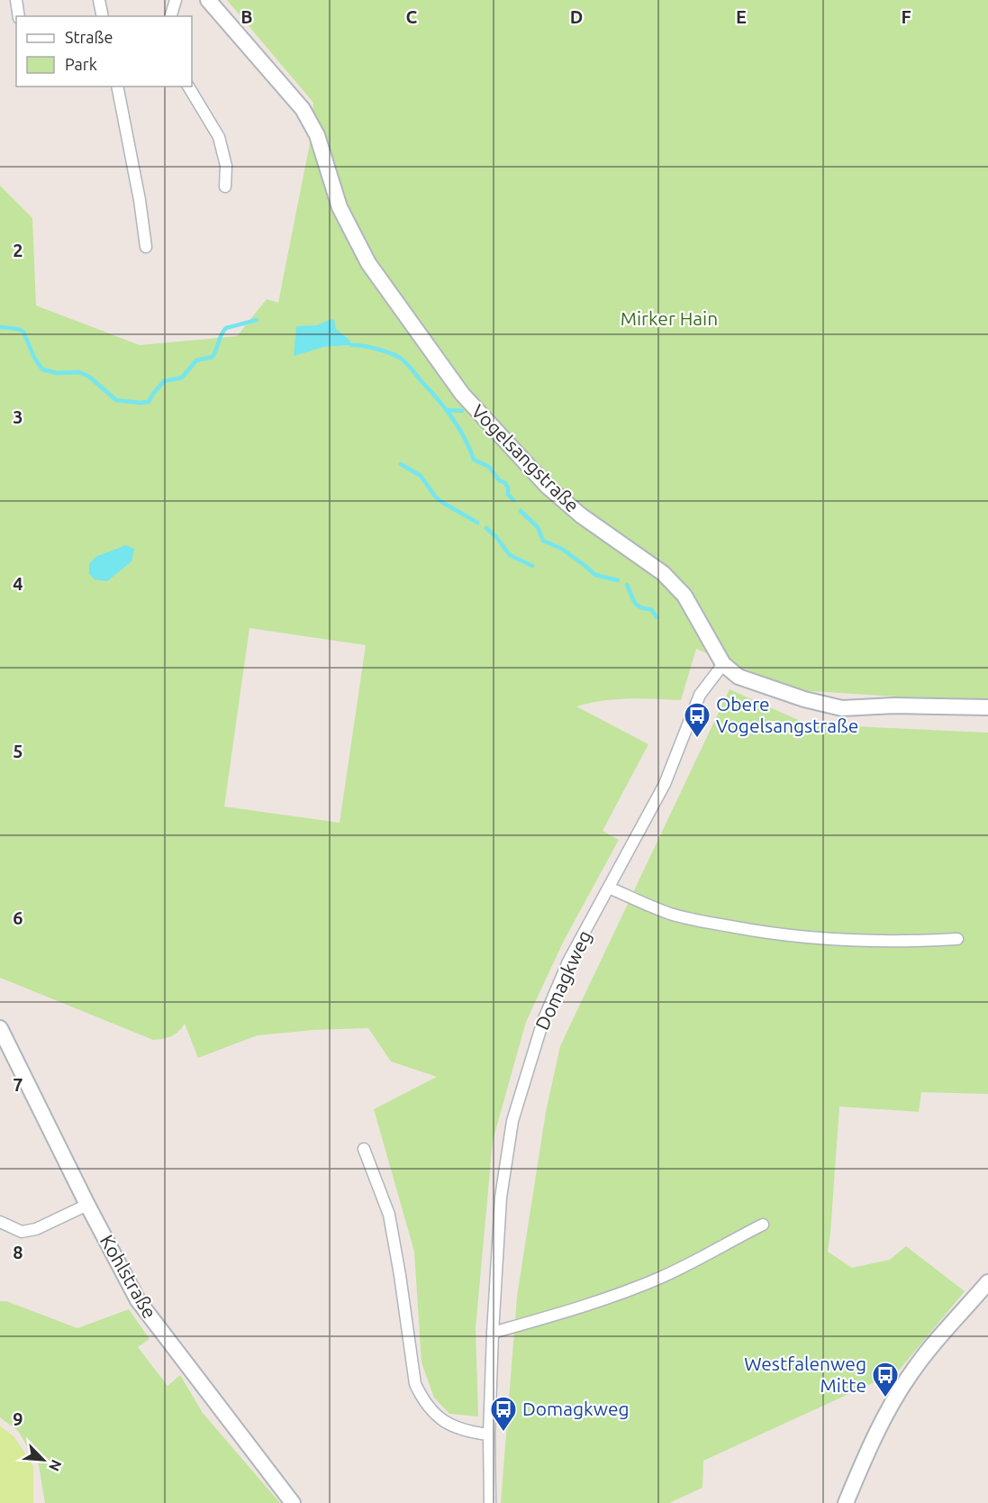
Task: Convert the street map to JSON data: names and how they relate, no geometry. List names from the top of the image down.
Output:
{
  "streets": {
    "street": ["Vogelsangstraße", "Domagkweg", "Kohlstraße"]
  },
  "crossings": [
    ["Vogelsangstraße", "Domagkweg"]
  ],
  "parks": ["Mirker Hain"],
  "places": {
    "bus stop": ["Obere Vogelsangstraße", "Westfalenweg Mitte", "Domagkweg"]
  },
  "legend": ["Straße", "Park"],
  "north": "bottom right",
  "grid": {
    "columns": [
      "B",
      "C",
      "D",
      "E",
      "F"
    ],
    "rows": [
      "2",
      "3",
      "4",
      "5",
      "6",
      "7",
      "8",
      "9"
    ]
  }
}
